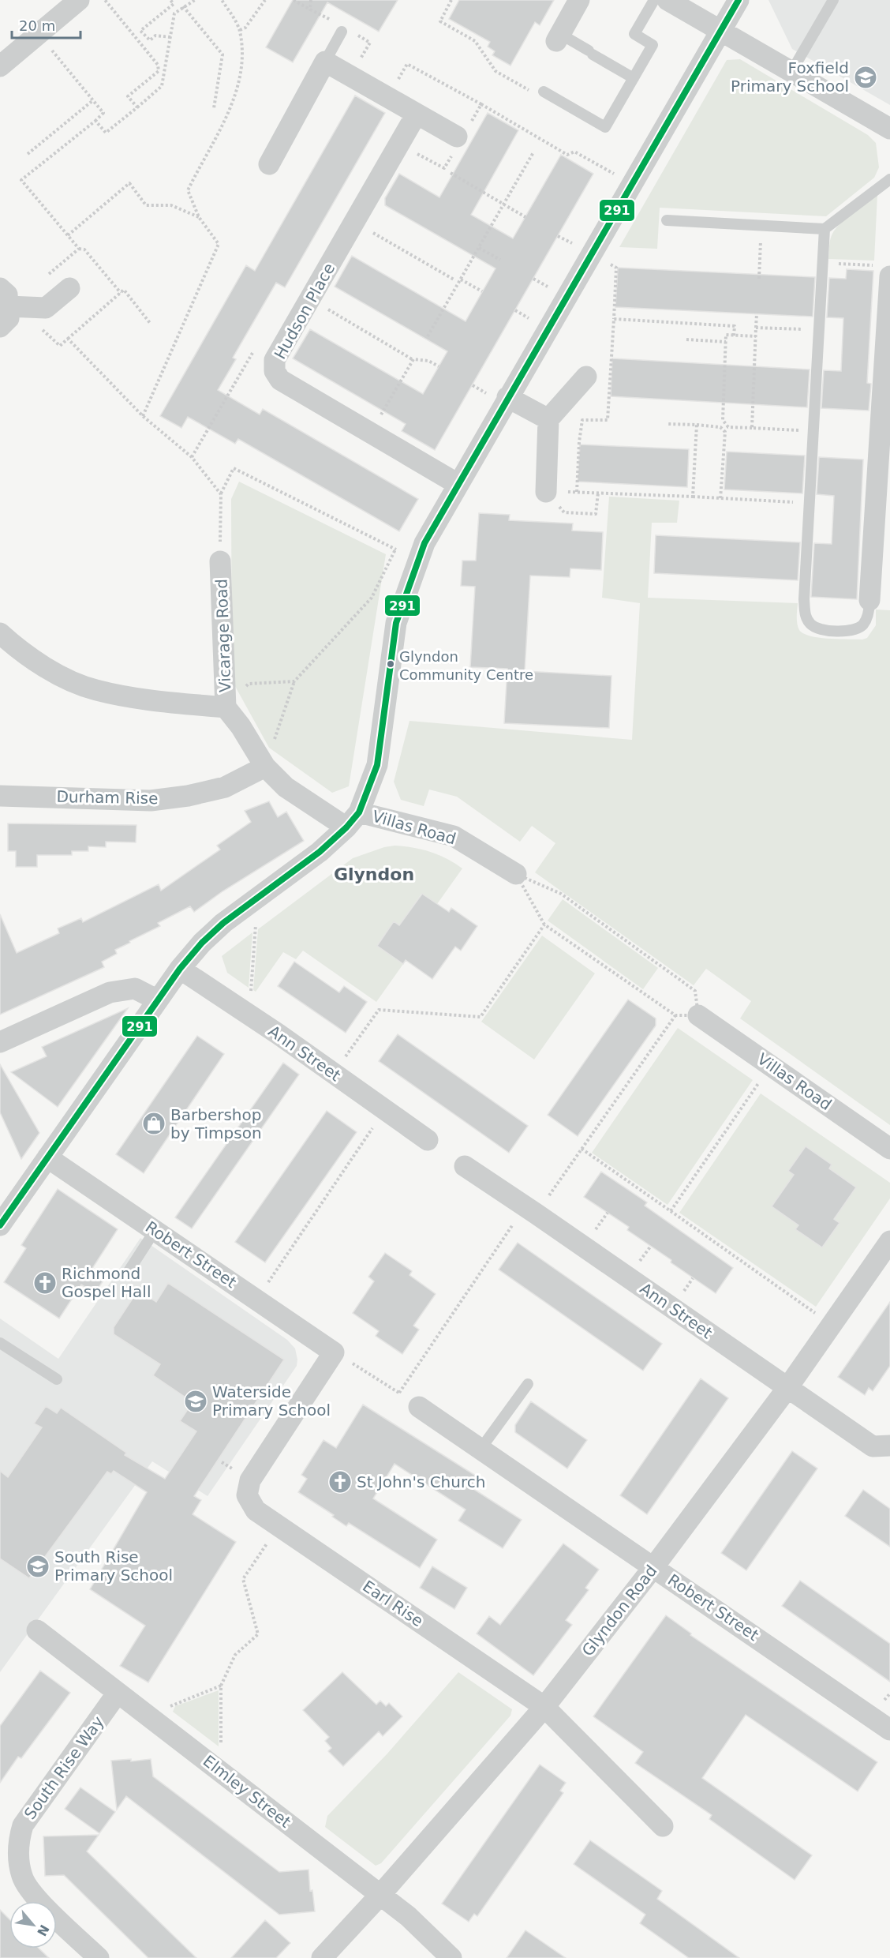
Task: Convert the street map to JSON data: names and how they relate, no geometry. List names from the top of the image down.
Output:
{
  "streets": {
    "street": [
      "Hudson Place",
      "Vicarage Road",
      "Durham Rise",
      "Villas Road",
      "Ann Street",
      "Robert Street",
      "Earl Rise",
      "Glyndon Road",
      "South Rise Way",
      "Elmley Street"
    ]
  },
  "crossings": [
    ["Vicarage Road", "Durham Rise"],
    ["Vicarage Road", "Villas Road"],
    ["Ann Street", "Glyndon Road"],
    ["Robert Street", "Earl Rise"],
    ["Robert Street", "Glyndon Road"],
    ["Earl Rise", "Glyndon Road"],
    ["Glyndon Road", "Elmley Street"],
    ["South Rise Way", "Elmley Street"]
  ],
  "districts": ["Glyndon"],
  "places": {
    "school or university": ["Foxfield Primary School", "Waterside Primary School", "South Rise Primary School"],
    "other": ["Glyndon Community Centre"],
    "shop": ["Barbershop by Timpson"],
    "church": ["Richmond Gospel Hall", "St John's Church"]
  },
  "lines": ["transit line 291"],
  "scale_bar": "20 m",
  "north": "bottom right"
}
